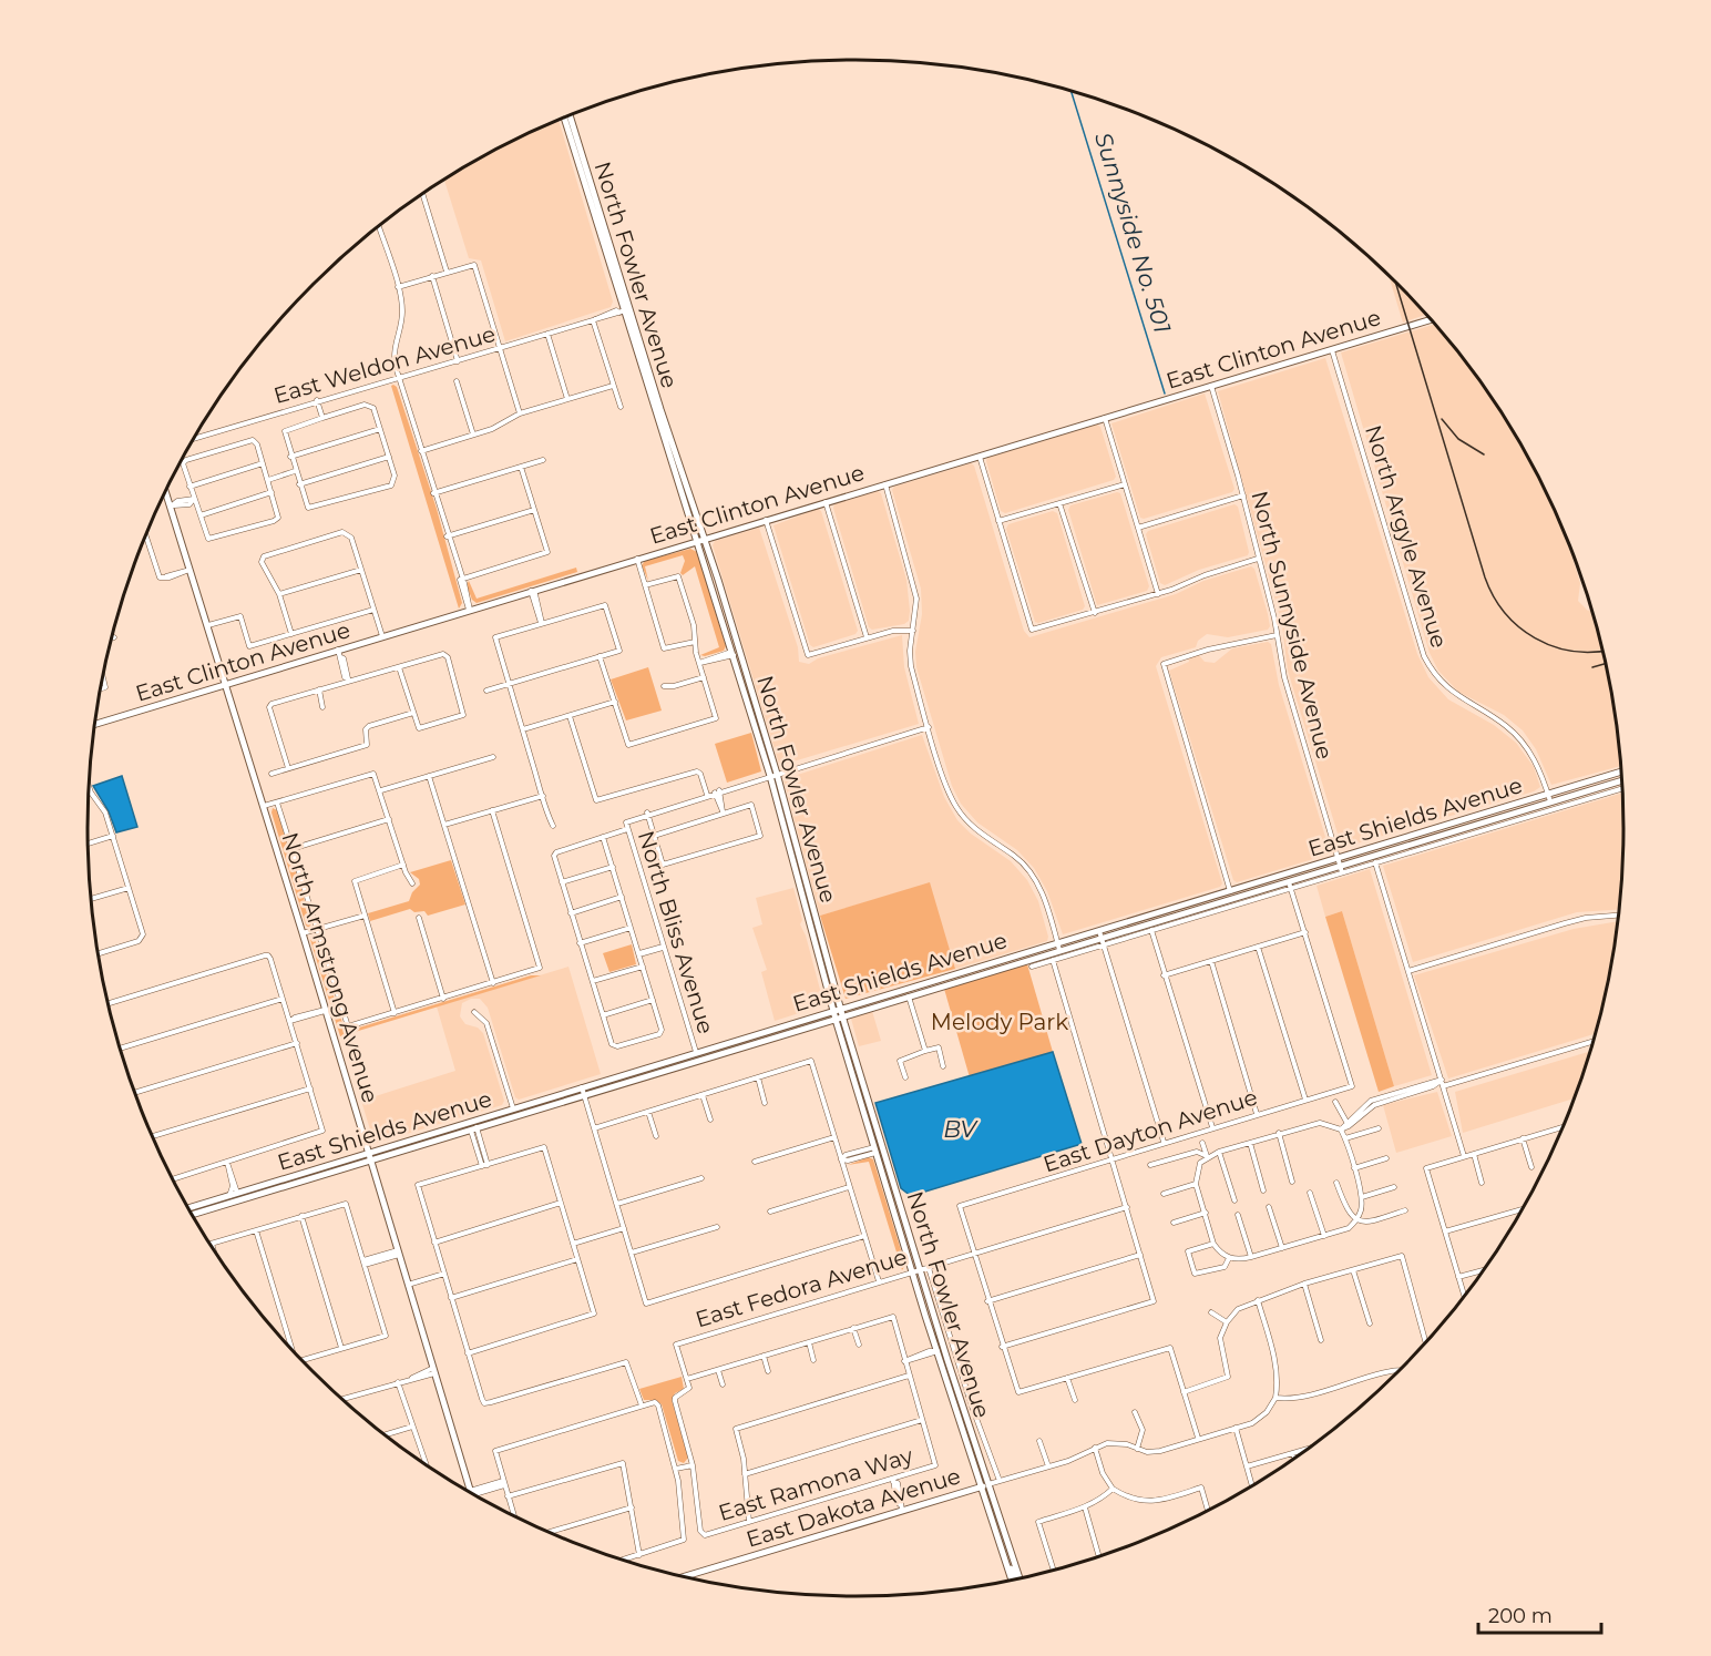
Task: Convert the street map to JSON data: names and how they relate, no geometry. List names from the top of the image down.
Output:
{
  "streets": {
    "main road": [
      "North Fowler Avenue",
      "East Clinton Avenue",
      "East Shields Avenue",
      "North Armstrong Avenue",
      "East Dakota Avenue"
    ],
    "street": [
      "East Weldon Avenue",
      "North Argyle Avenue",
      "North Sunnyside Avenue",
      "North Bliss Avenue",
      "East Dayton Avenue",
      "East Fedora Avenue",
      "East Ramona Way"
    ]
  },
  "crossings": [
    ["North Fowler Avenue", "East Clinton Avenue"],
    ["North Fowler Avenue", "East Weldon Avenue"],
    ["North Fowler Avenue", "East Shields Avenue"],
    ["North Fowler Avenue", "East Fedora Avenue"],
    ["North Fowler Avenue", "East Dakota Avenue"],
    ["East Clinton Avenue", "North Argyle Avenue"],
    ["East Clinton Avenue", "North Sunnyside Avenue"],
    ["East Clinton Avenue", "North Armstrong Avenue"],
    ["North Argyle Avenue", "East Shields Avenue"],
    ["North Sunnyside Avenue", "East Shields Avenue"],
    ["East Shields Avenue", "North Bliss Avenue"],
    ["East Shields Avenue", "North Armstrong Avenue"],
    ["East Dayton Avenue", "East Fedora Avenue"]
  ],
  "water": ["Sunnyside No. 501", "BV"],
  "parks": ["Melody Park"],
  "scale_bar": "200 m"
}
